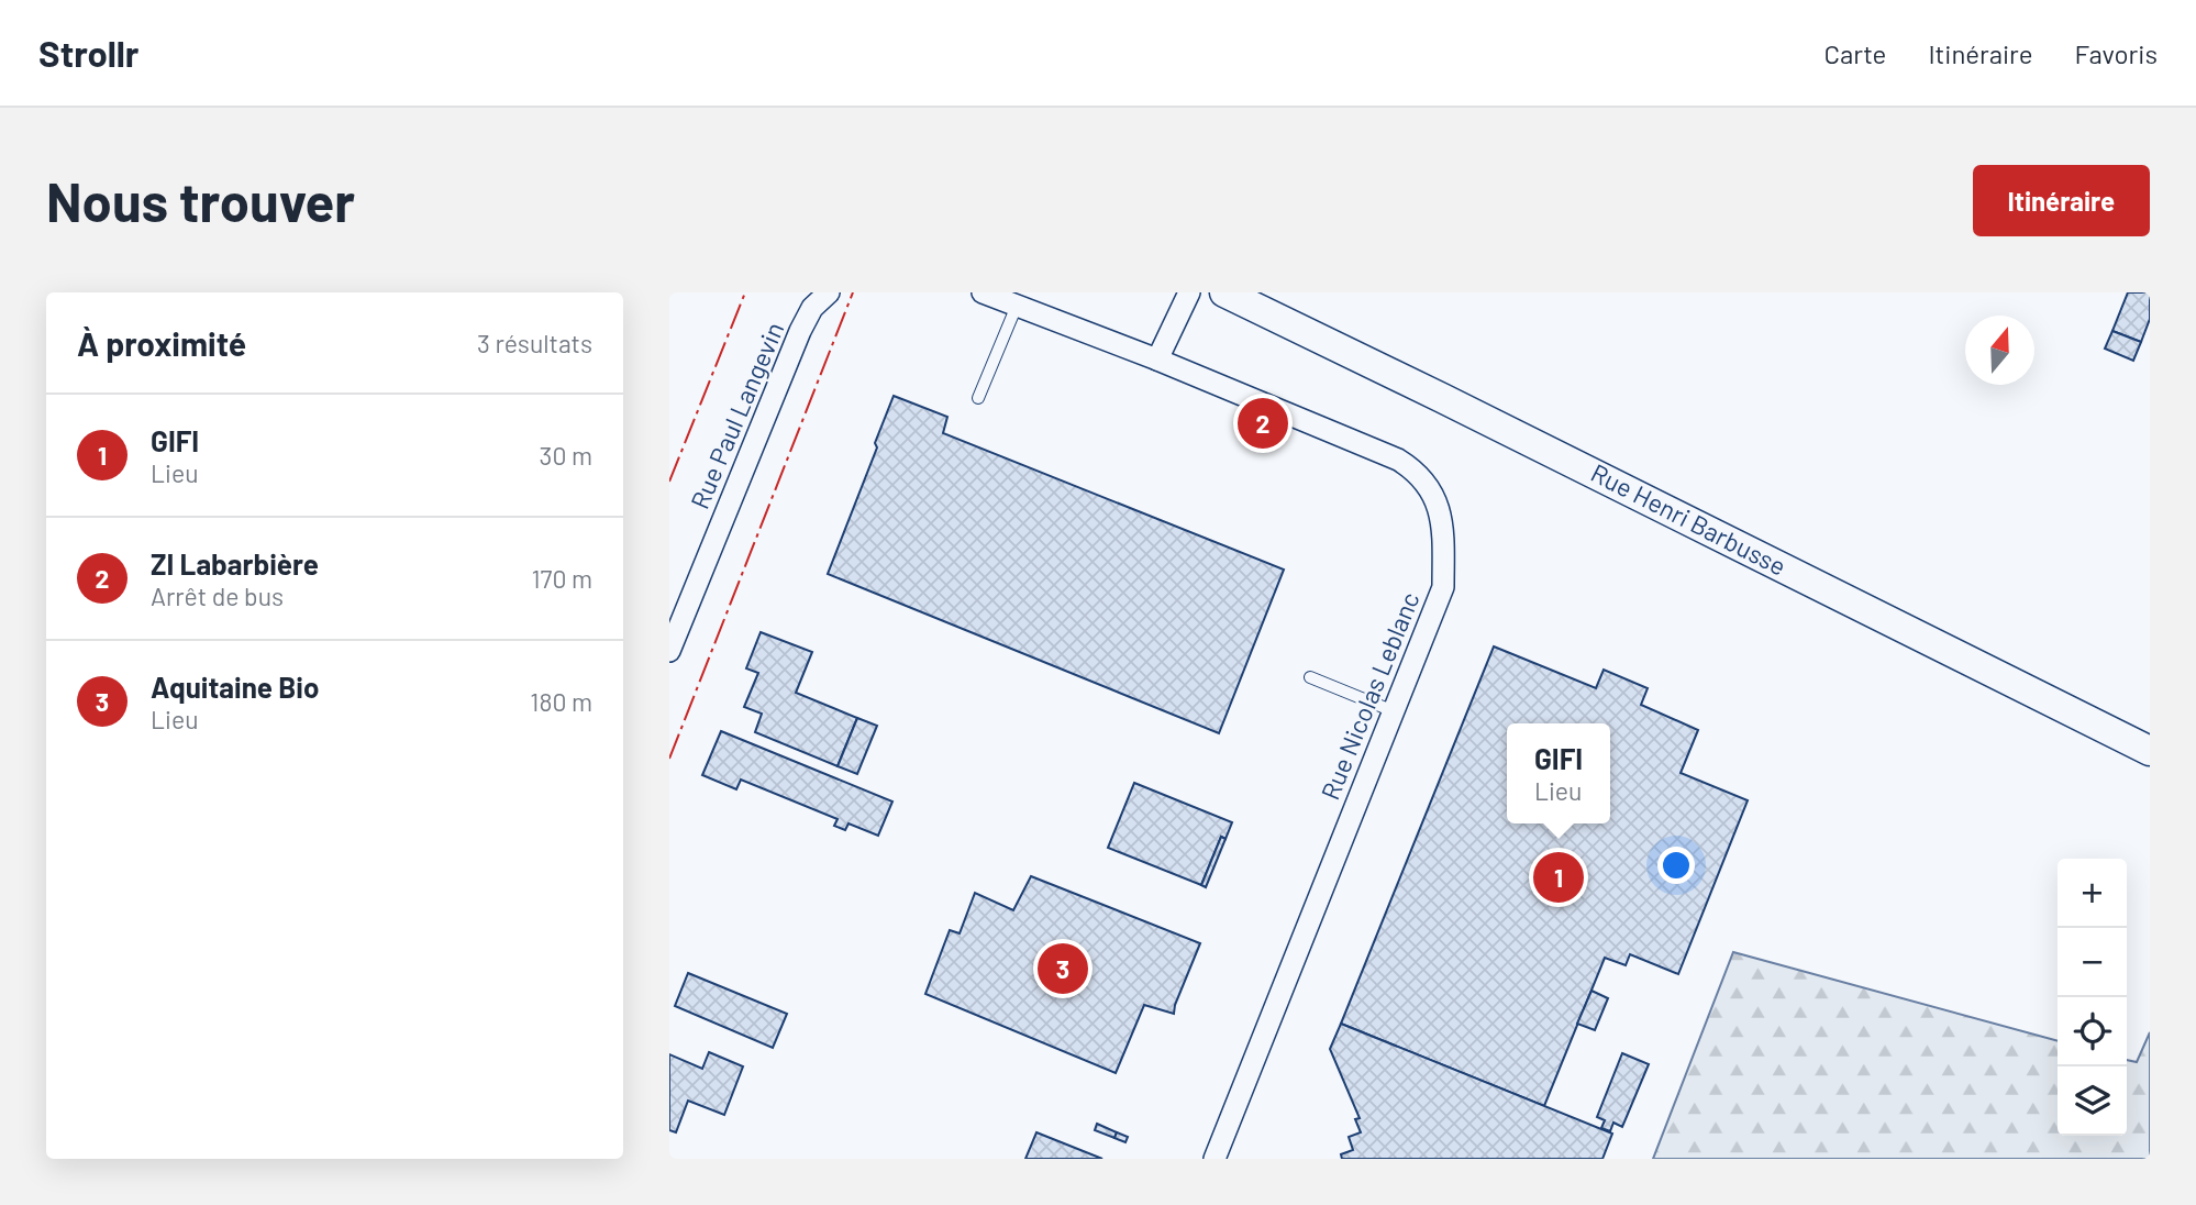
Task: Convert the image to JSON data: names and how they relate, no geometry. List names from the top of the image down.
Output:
{
  "streets": {
    "main road": ["Rue Henri Barbusse"],
    "street": ["Rue Paul Langevin", "Rue Nicolas Leblanc"]
  },
  "north": "top",
  "page": {
    "header": "Strollr",
    "nav": ["Carte", "Itinéraire", "Favoris"],
    "buttons": "Itinéraire",
    "title": "Nous trouver",
    "heading": ["À proximité", "3 résultats"],
    "list": [
      {
        "mark": "1",
        "name": "GIFI",
        "note": "Lieu",
        "value": "30 m"
      },
      {
        "mark": "2",
        "name": "ZI Labarbière",
        "note": "Arrêt de bus",
        "value": "170 m"
      },
      {
        "mark": "3",
        "name": "Aquitaine Bio",
        "note": "Lieu",
        "value": "180 m"
      }
    ],
    "pins": ["2", "1", "3"],
    "popup": ["GIFI", "Lieu"],
    "map_buttons": ["+", "−"]
  }
}
